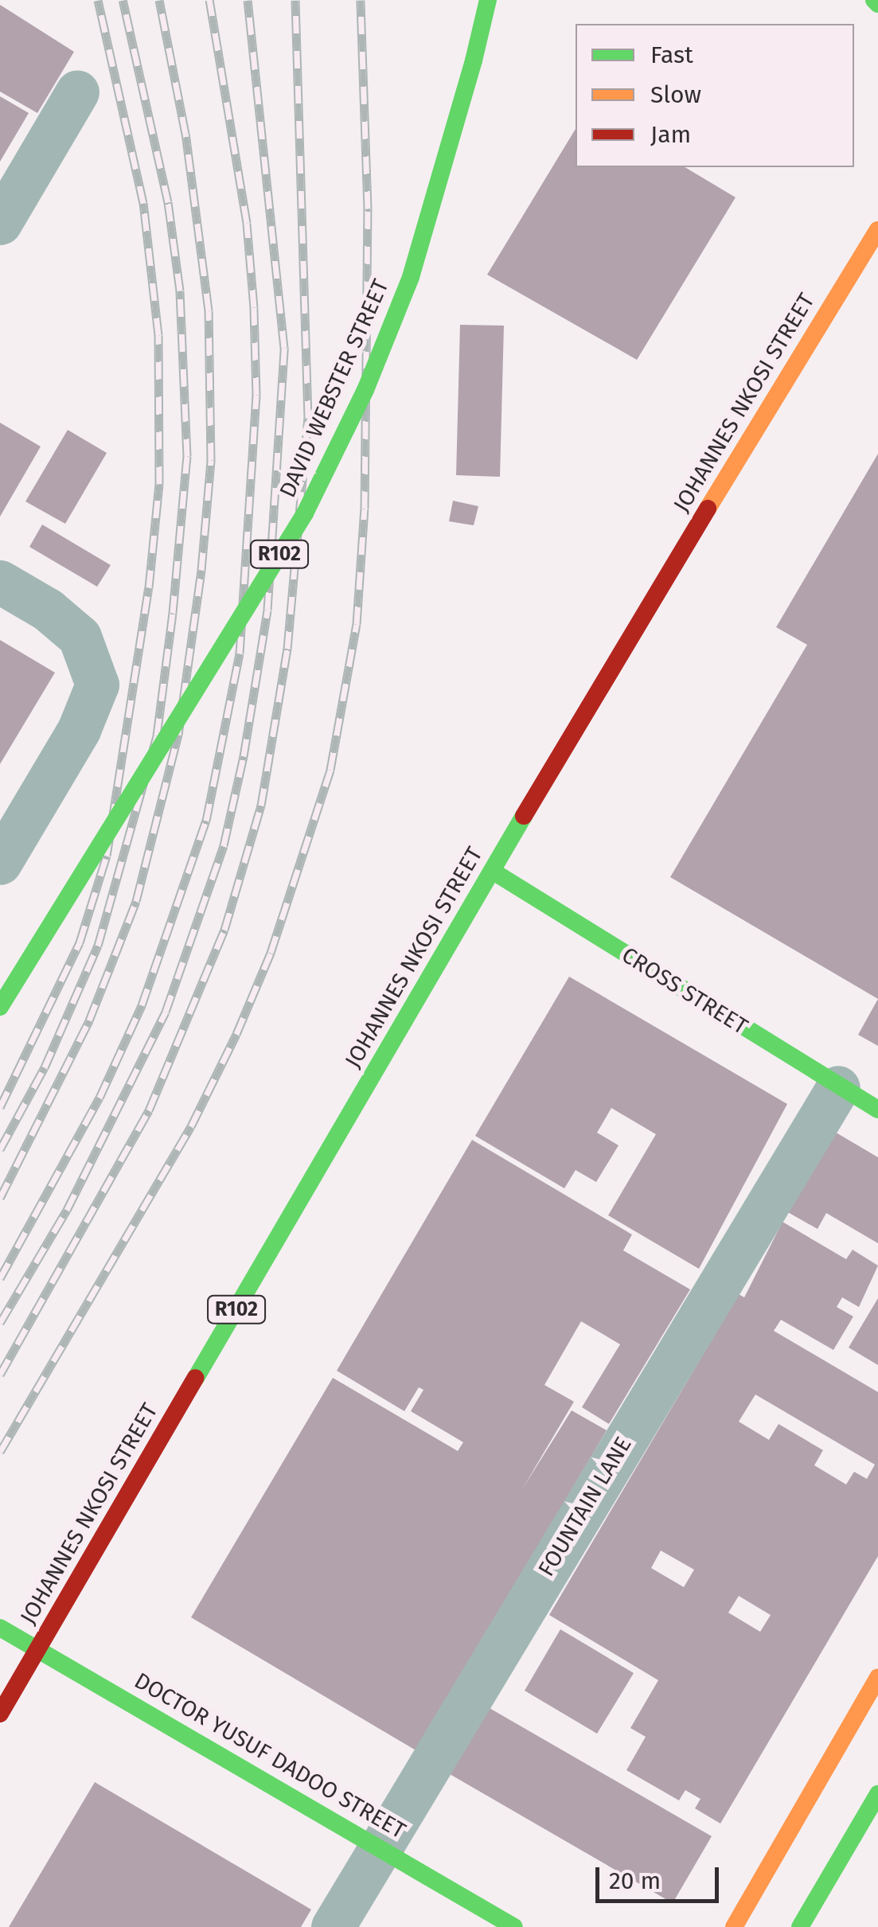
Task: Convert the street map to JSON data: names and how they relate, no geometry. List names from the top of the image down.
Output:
{
  "streets": {
    "main road": [
      "DAVID WEBSTER STREET",
      "JOHANNES NKOSI STREET",
      "R102",
      "CROSS STREET",
      "DOCTOR YUSUF DADOO STREET"
    ],
    "street": ["FOUNTAIN LANE"]
  },
  "crossings": [
    ["DAVID WEBSTER STREET", "R102"],
    ["JOHANNES NKOSI STREET", "CROSS STREET"],
    ["JOHANNES NKOSI STREET", "DOCTOR YUSUF DADOO STREET"],
    ["CROSS STREET", "FOUNTAIN LANE"],
    ["FOUNTAIN LANE", "DOCTOR YUSUF DADOO STREET"]
  ],
  "legend": ["Fast", "Slow", "Jam"],
  "scale_bar": "20 m"
}
